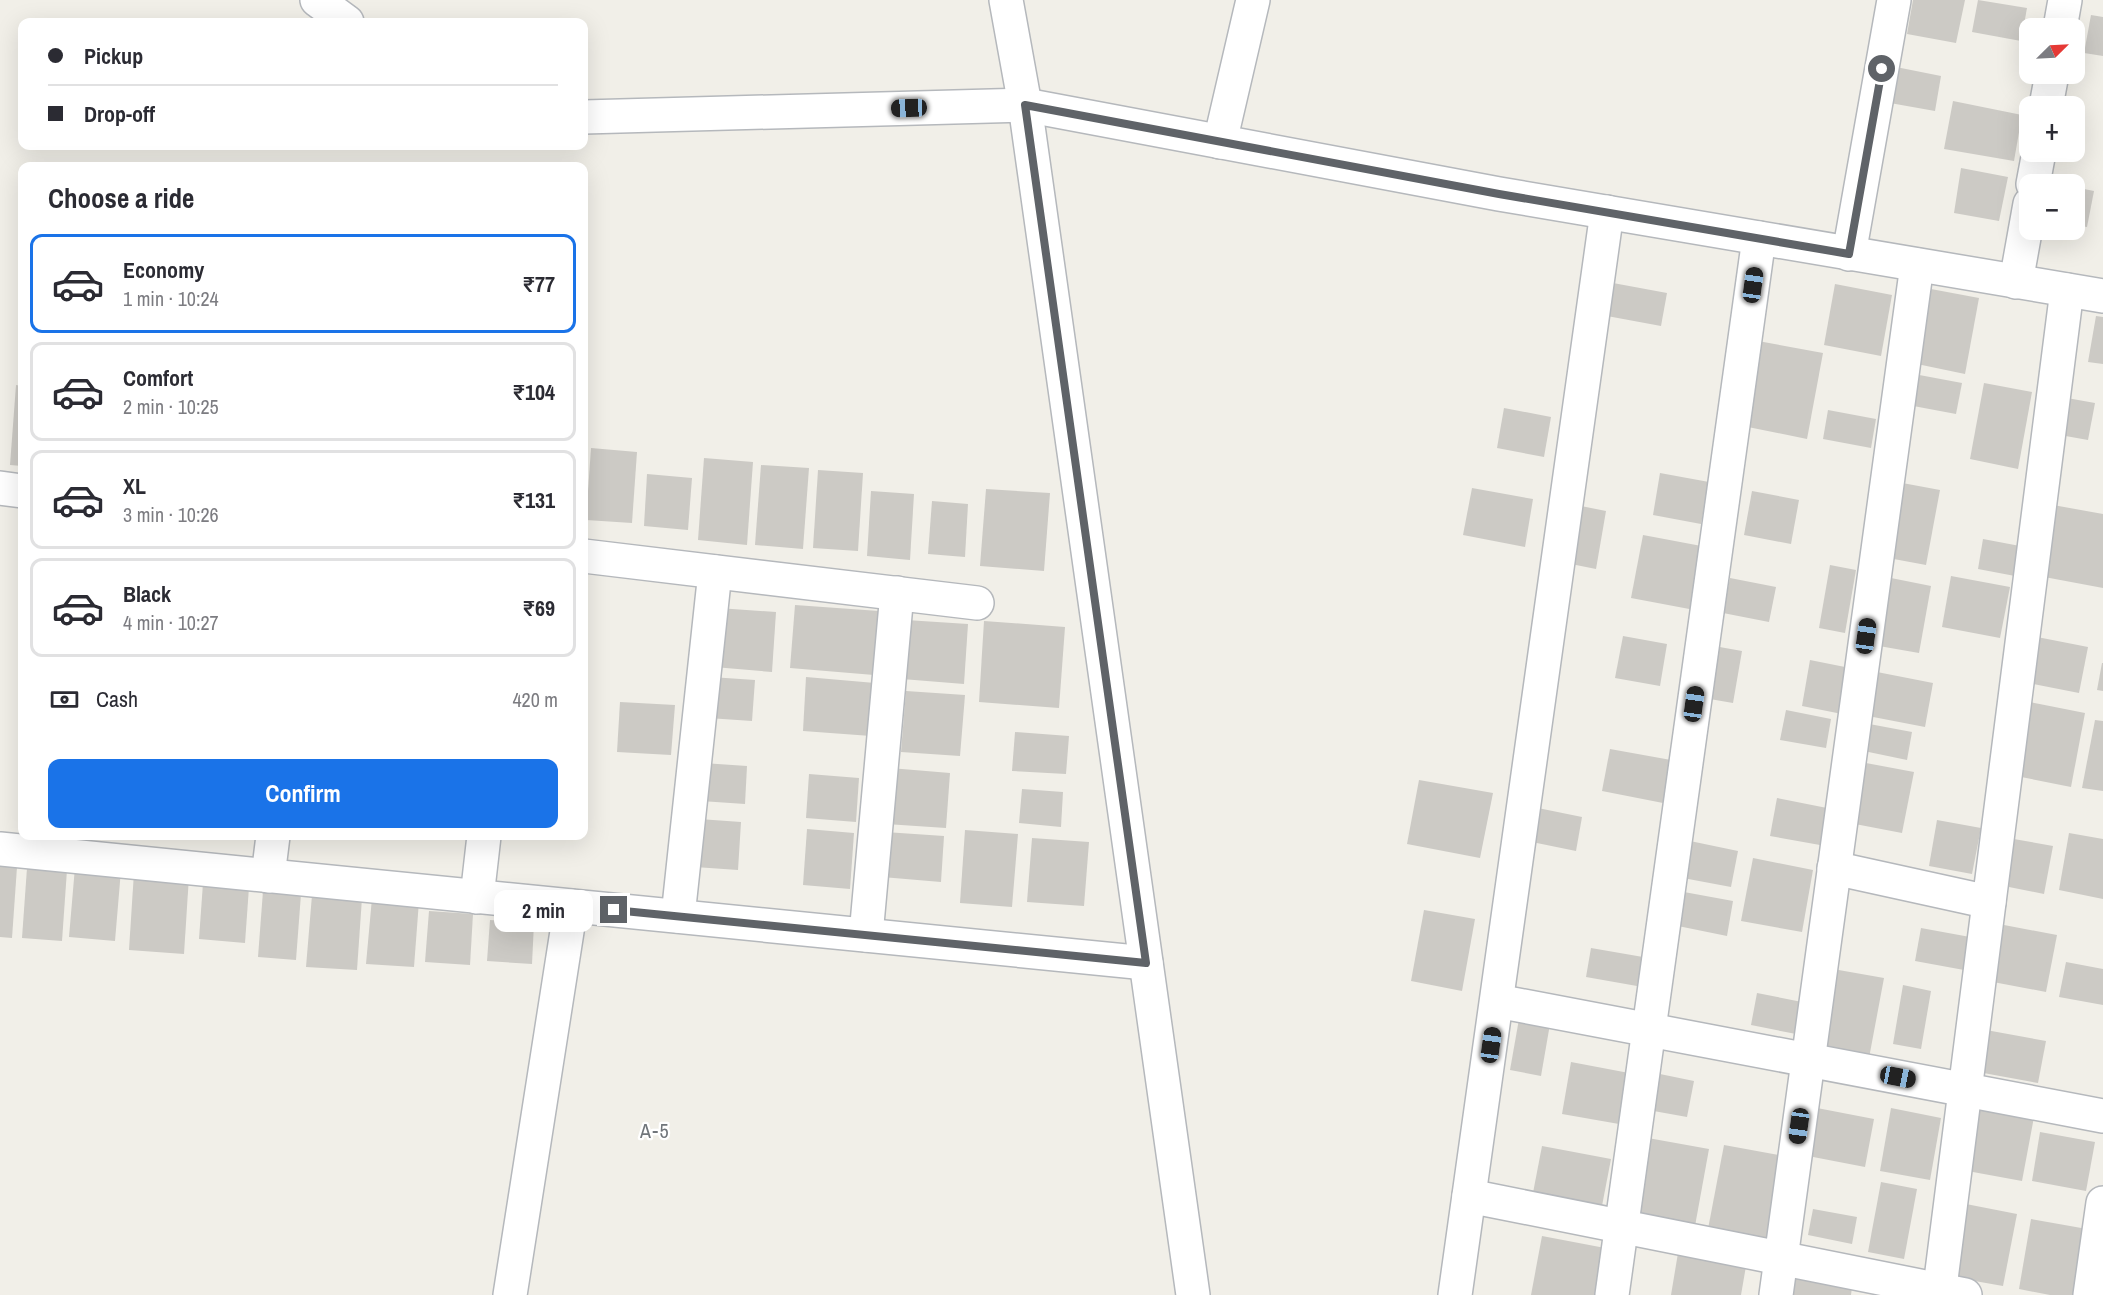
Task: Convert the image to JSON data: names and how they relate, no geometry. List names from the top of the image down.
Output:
{
  "districts": ["A-5"],
  "north": "top right",
  "page": {
    "map_buttons": ["+", "−"],
    "banner": ["Pickup", "Drop-off"],
    "heading": "Choose a ride",
    "list": [
      {
        "name": "Economy",
        "note": "1 min · 10:24",
        "value": "₹77"
      },
      {
        "name": "Comfort",
        "note": "2 min · 10:25",
        "value": "₹104"
      },
      {
        "name": "XL",
        "note": "3 min · 10:26",
        "value": "₹131"
      },
      {
        "name": "Black",
        "note": "4 min · 10:27",
        "value": "₹69"
      }
    ],
    "pay": ["Cash", "420 m"],
    "buttons": "Confirm",
    "bubble": "2 min"
  }
}
